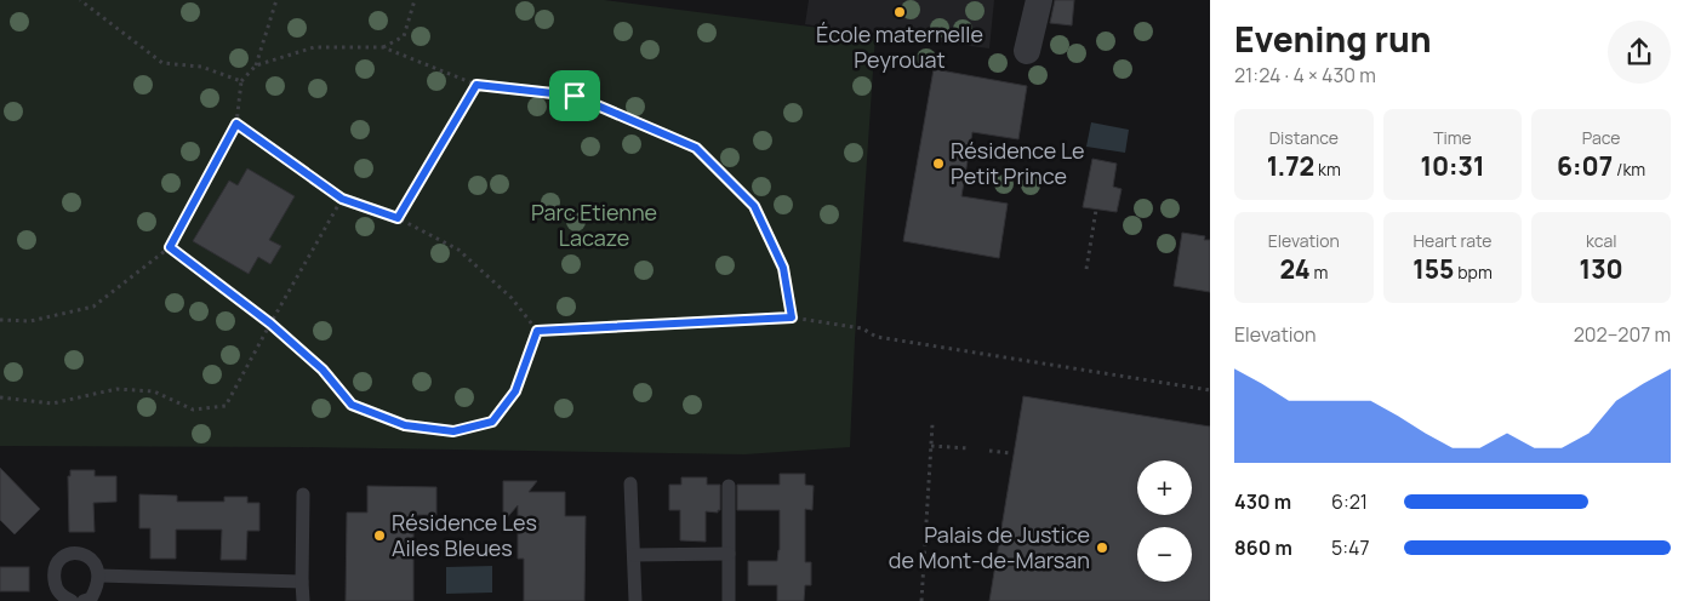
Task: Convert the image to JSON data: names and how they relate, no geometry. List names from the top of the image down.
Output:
{
  "parks": ["Parc Etienne Lacaze"],
  "places": [
    "École maternelle Peyrouat",
    "Résidence Le Petit Prince",
    "Résidence Les Ailes Bleues",
    "Palais de Justice de Mont-de-Marsan"
  ],
  "page": {
    "heading": ["Evening run", "21:24 · 4 × 430 m"],
    "stats": [
      ["Distance", "1.72 km"],
      ["Time", "10:31"],
      ["Pace", "6:07 /km"],
      ["Elevation", "24 m"],
      ["Heart rate", "155 bpm"],
      ["kcal", "130"]
    ],
    "chart": ["Elevation", "202–207 m"],
    "map_buttons": ["+", "−"],
    "list": [
      {
        "name": "430 m",
        "note": "6:21"
      },
      {
        "name": "860 m",
        "note": "5:47"
      }
    ]
  }
}
